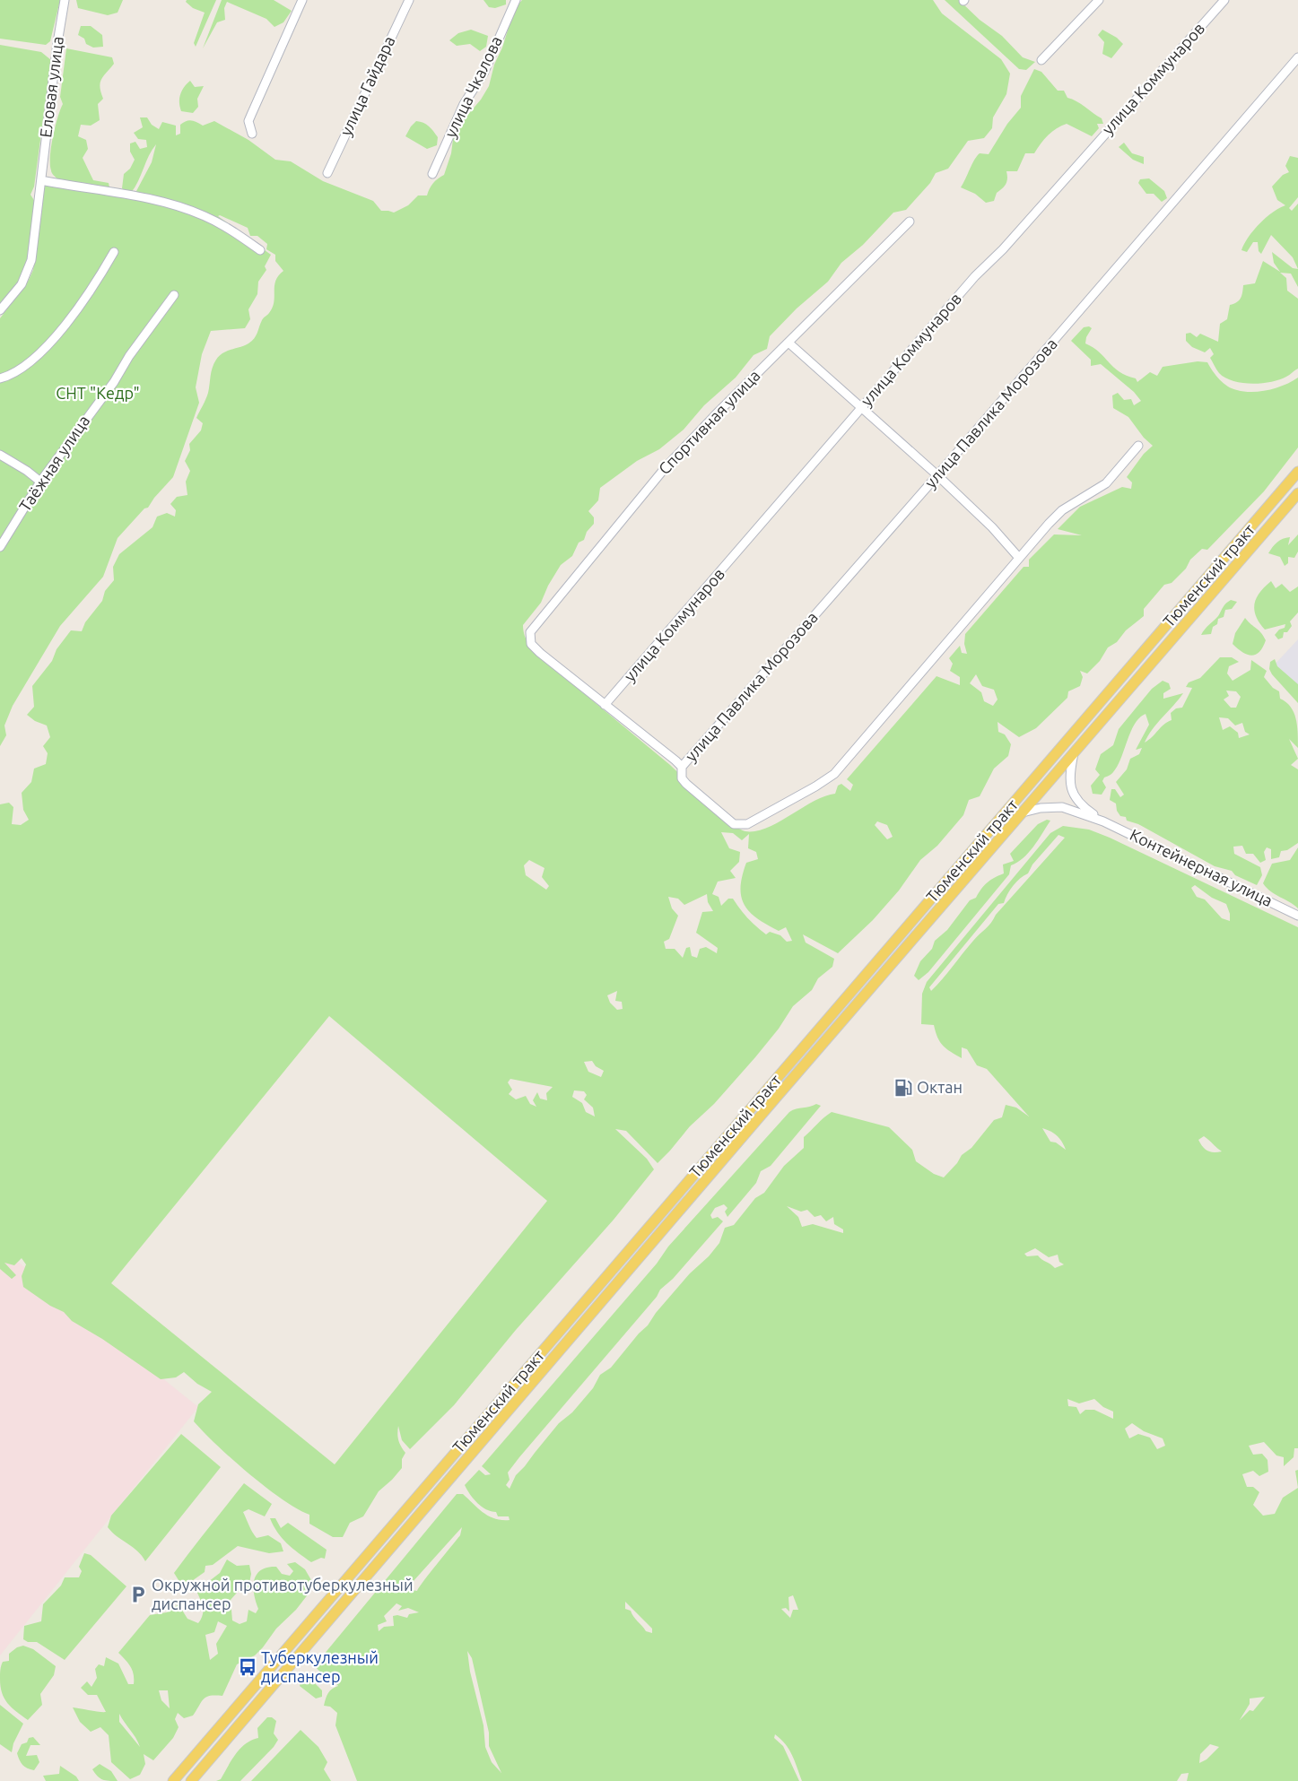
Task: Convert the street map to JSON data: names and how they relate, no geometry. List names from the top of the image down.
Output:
{
  "streets": {
    "main road": ["Тюменский тракт"],
    "street": [
      "улица Коммунаров",
      "улица Гайдара",
      "Еловая улица",
      "улица Чкалова",
      "улица Павлика Морозова",
      "Спортивная улица",
      "Таёжная улица",
      "Контейнерная улица"
    ]
  },
  "crossings": [
    ["улица Коммунаров", "Спортивная улица"],
    ["Тюменский тракт", "Контейнерная улица"]
  ],
  "parks": ["СНТ \"Кедр\""],
  "places": {
    "fuel station": ["Октан"],
    "parking": ["Окружной противотуберкулезный диспансер"],
    "bus stop": ["Туберкулезный диспансер"]
  }
}
